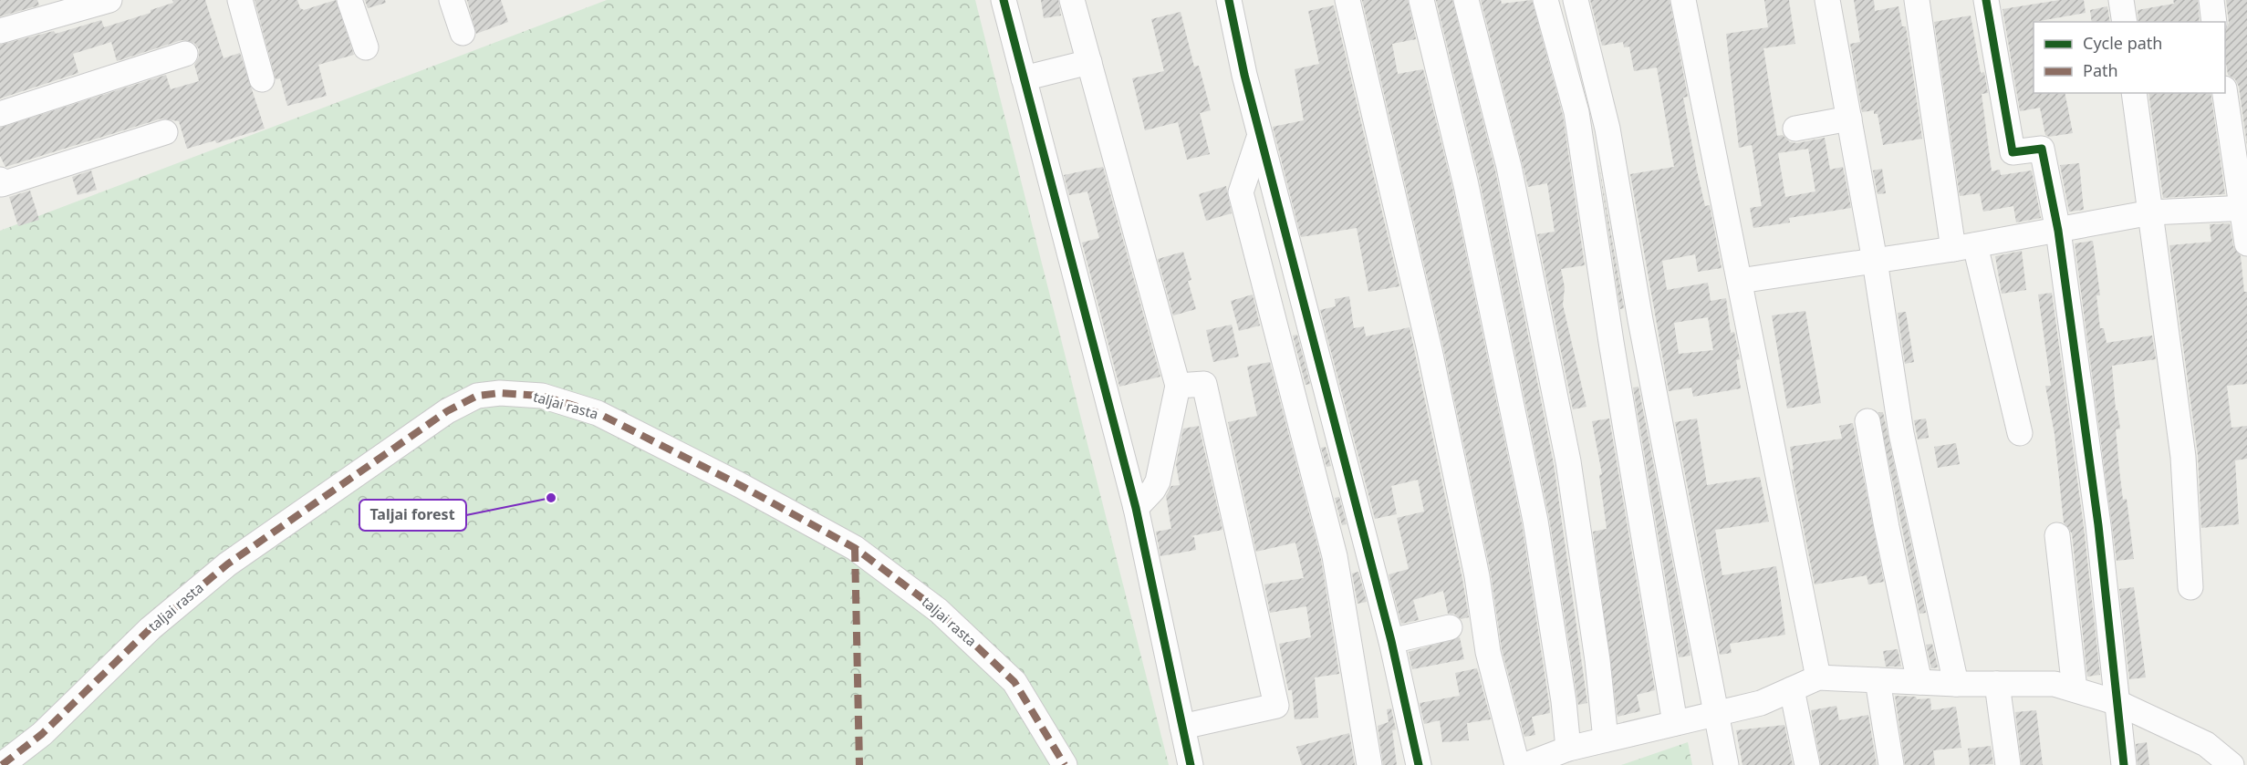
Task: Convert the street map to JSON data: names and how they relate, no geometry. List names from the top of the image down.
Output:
{
  "streets": {
    "street": ["taljai rasta"]
  },
  "places": ["Taljai forest"],
  "legend": ["Cycle path", "Path"]
}
